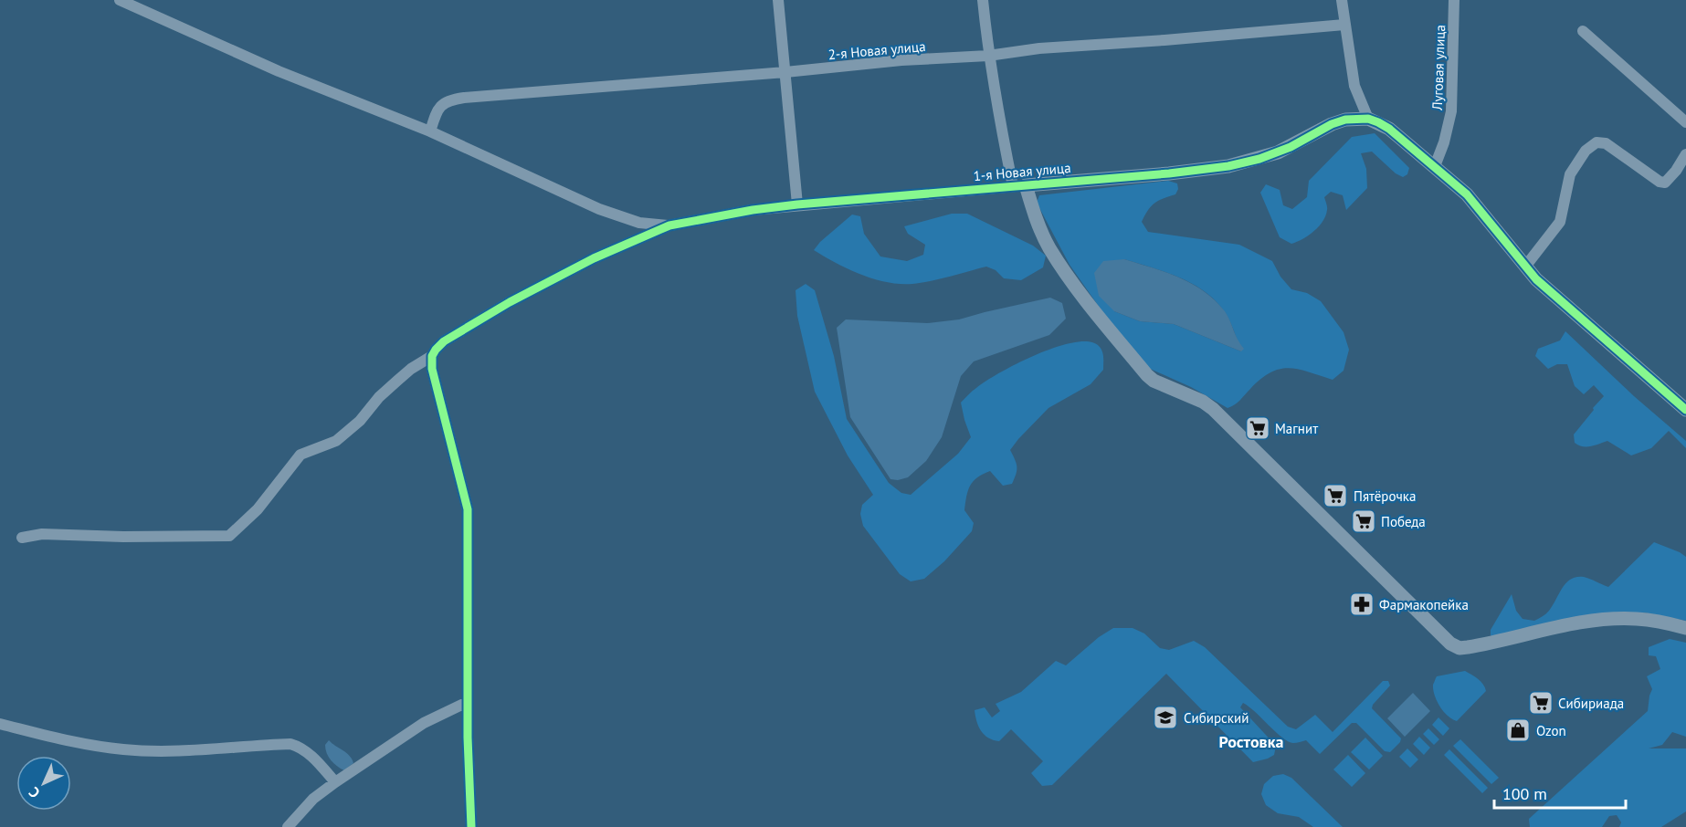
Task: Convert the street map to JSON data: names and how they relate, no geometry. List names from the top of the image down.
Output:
{
  "streets": {
    "street": ["2-я Новая улица", "Луговая улица", "1-я Новая улица"]
  },
  "districts": ["Ростовка"],
  "places": {
    "supermarket": [
      "Магнит",
      "Пятёрочка",
      "Победа",
      "Сибириада"
    ],
    "pharmacy": ["Фармакопейка"],
    "school or university": ["Сибирский"],
    "shop": ["Ozon"]
  },
  "scale_bar": "100 m",
  "north": "bottom left"
}
